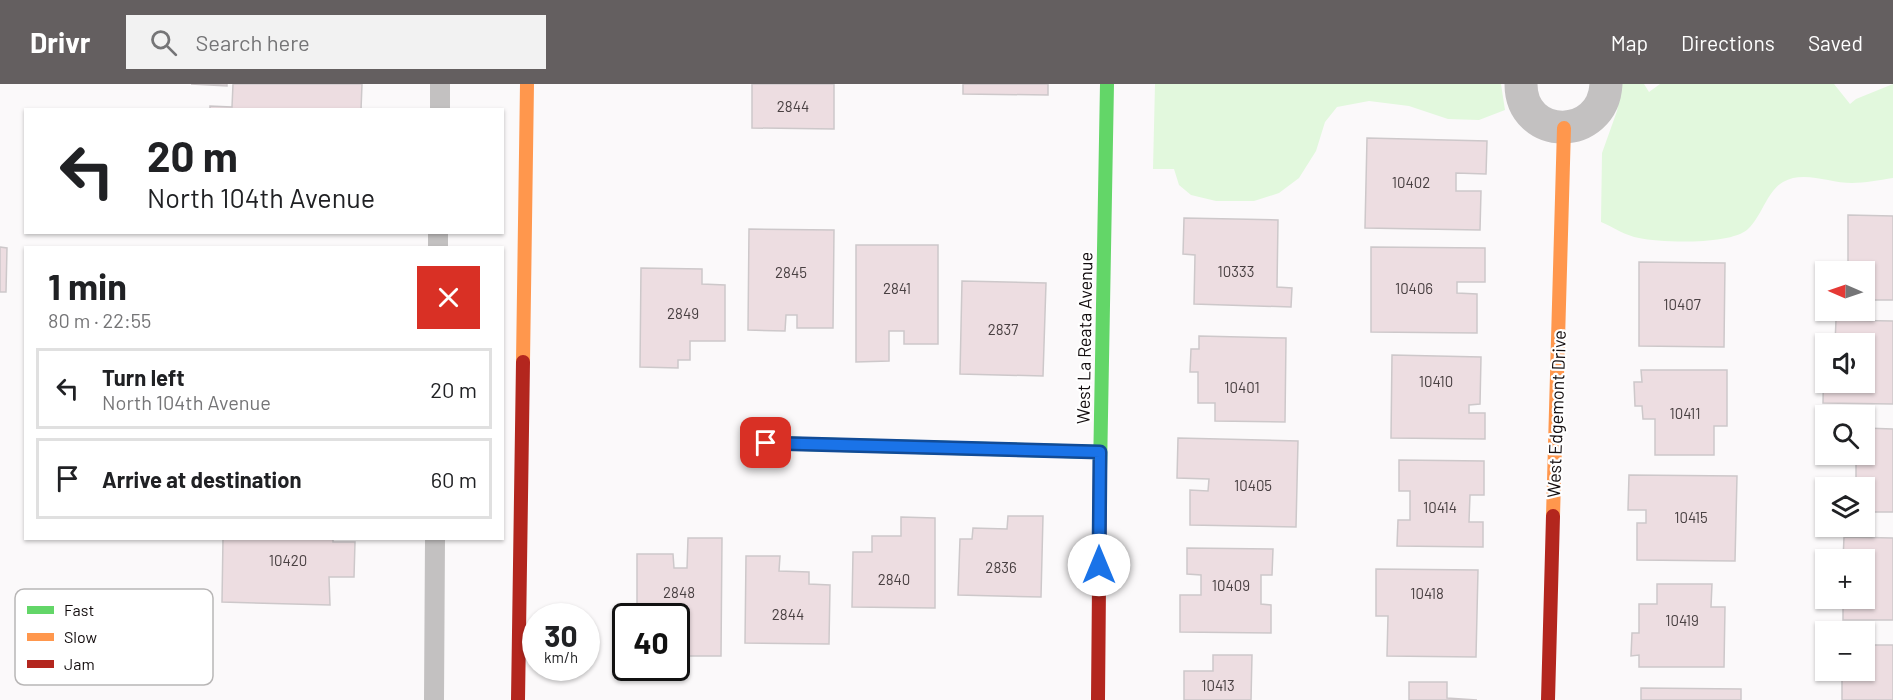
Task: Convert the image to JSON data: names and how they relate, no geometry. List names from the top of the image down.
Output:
{
  "streets": {
    "street": ["West La Reata Avenue", "West Edgemont Drive"]
  },
  "house_numbers": [
    "2844",
    "10402",
    "10333",
    "2845",
    "2841",
    "10406",
    "10407",
    "2849",
    "2837",
    "10410",
    "10401",
    "10411",
    "10405",
    "10414",
    "10415",
    "10420",
    "2836",
    "2840",
    "10409",
    "2848",
    "10418",
    "2844",
    "10419",
    "10413"
  ],
  "legend": ["Fast", "Slow", "Jam"],
  "north": "left",
  "page": {
    "header": "Drivr",
    "search": "Search here",
    "nav": ["Map", "Directions", "Saved"],
    "turn": ["20 m", "North 104th Avenue"],
    "heading": ["1 min", "80 m · 22:55"],
    "map_buttons": ["+", "−"],
    "list": [
      {
        "name": "Turn left",
        "note": "North 104th Avenue",
        "value": "20 m"
      },
      {
        "name": "Arrive at destination",
        "value": "60 m"
      }
    ],
    "speed": "30 km/h",
    "limit": "40"
  }
}
